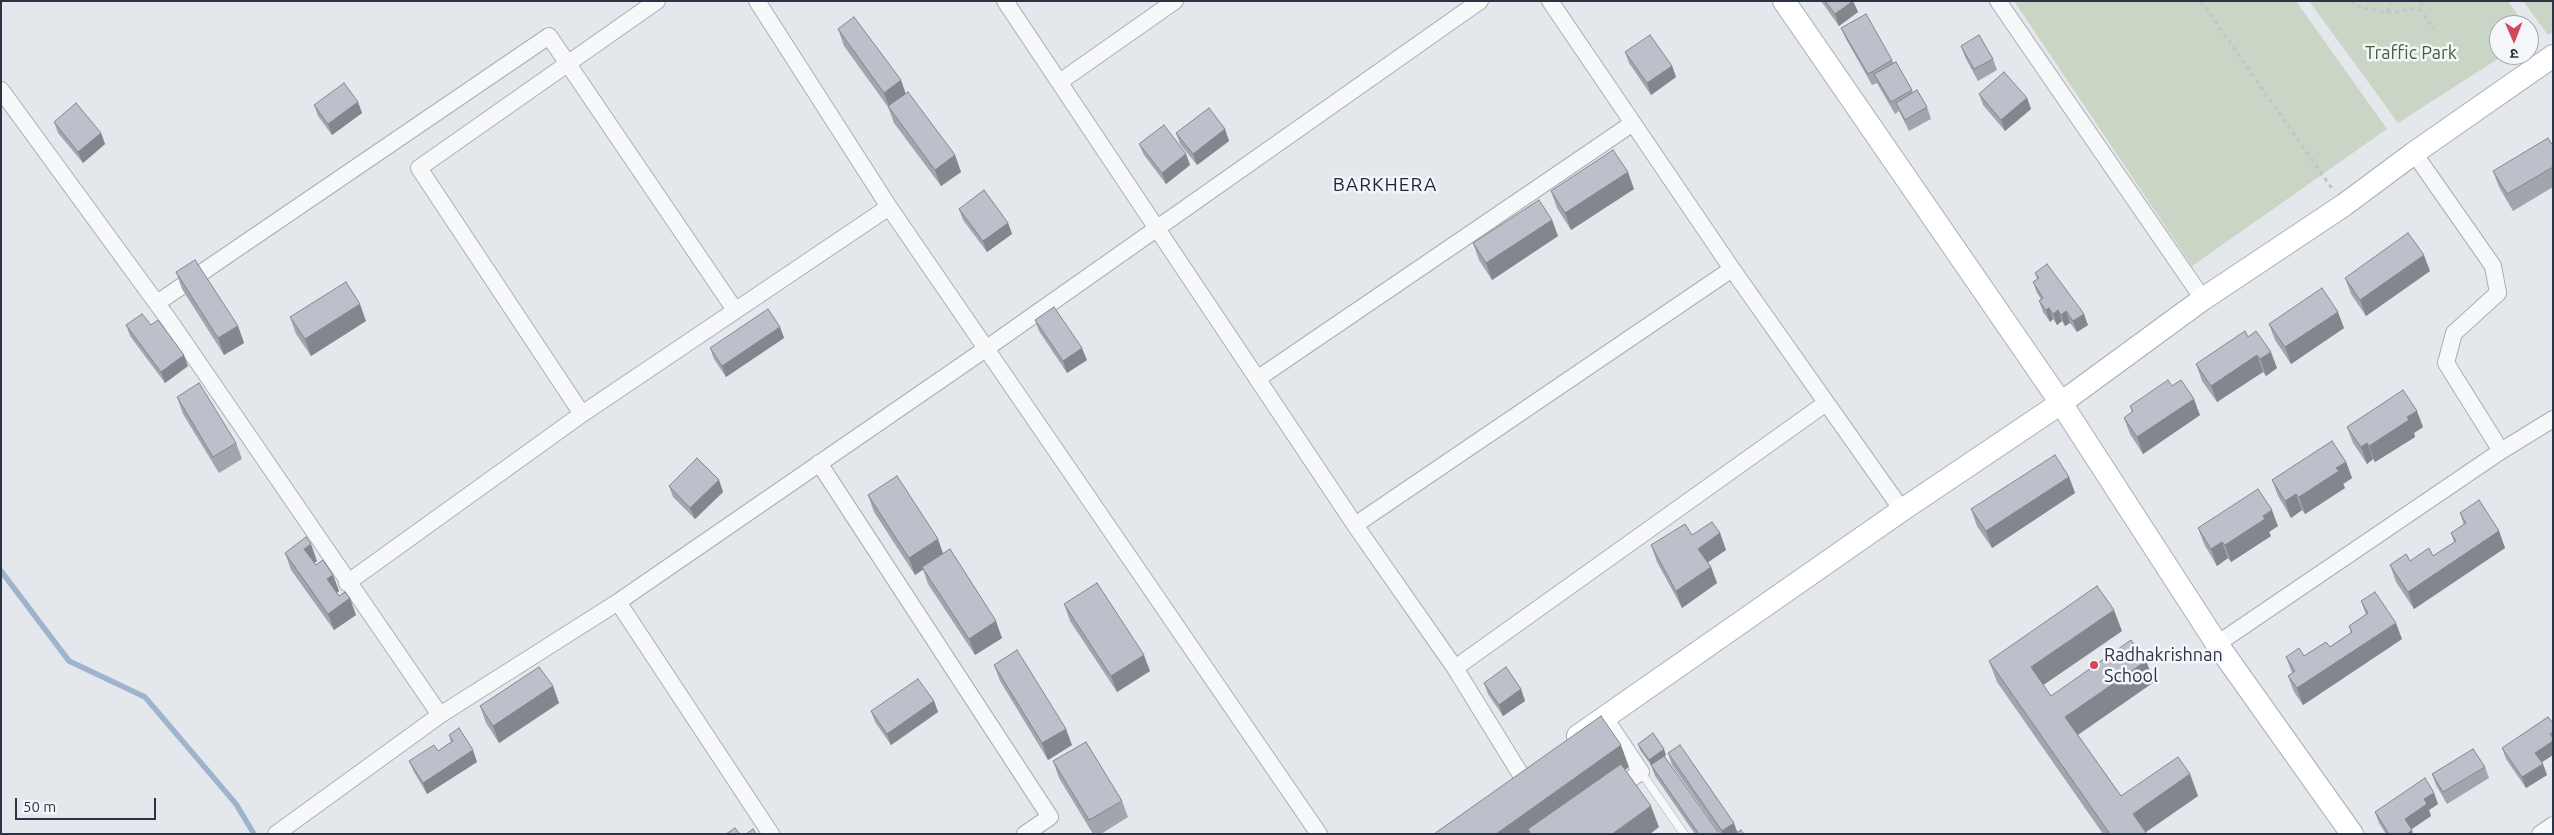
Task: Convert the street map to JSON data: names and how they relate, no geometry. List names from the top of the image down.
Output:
{
  "districts": ["BARKHERA"],
  "parks": ["Traffic Park"],
  "places": ["Radhakrishnan School"],
  "scale_bar": "50 m",
  "north": "bottom"
}
